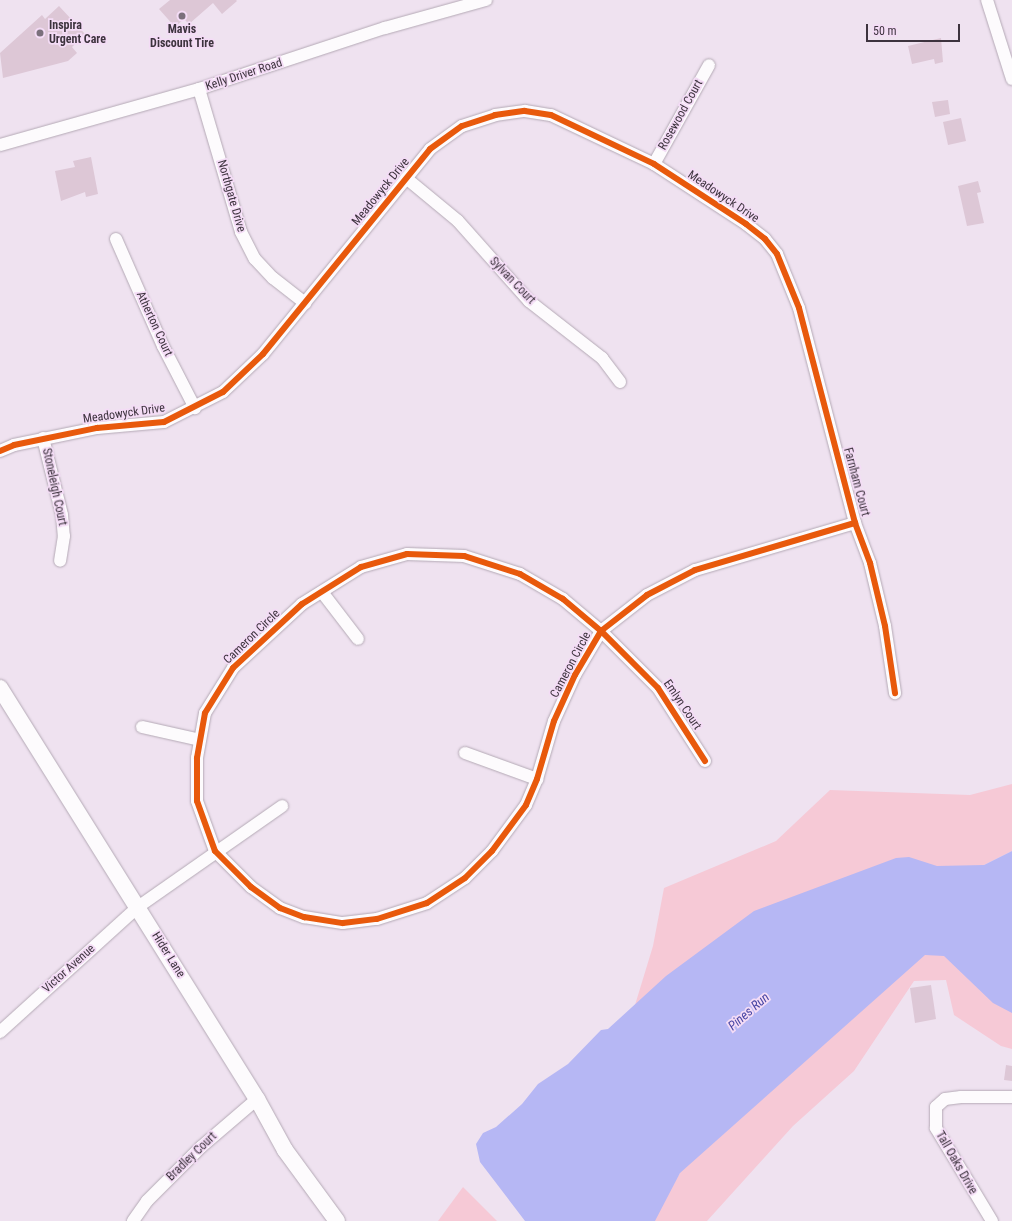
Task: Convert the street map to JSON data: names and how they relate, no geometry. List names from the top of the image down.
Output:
{
  "streets": {
    "street": [
      "Kelly Driver Road",
      "Rosewood Court",
      "Meadowyck Drive",
      "Northgate Drive",
      "Sylvan Court",
      "Atherton Court",
      "Farnham Court",
      "Stoneleigh Court",
      "Cameron Circle",
      "Emlyn Court",
      "Hider Lane",
      "Victor Avenue",
      "Bradley Court",
      "Tall Oaks Drive"
    ]
  },
  "crossings": [
    ["Kelly Driver Road", "Northgate Drive"],
    ["Rosewood Court", "Meadowyck Drive"],
    ["Meadowyck Drive", "Northgate Drive"],
    ["Meadowyck Drive", "Sylvan Court"],
    ["Meadowyck Drive", "Atherton Court"],
    ["Meadowyck Drive", "Farnham Court"],
    ["Meadowyck Drive", "Stoneleigh Court"],
    ["Farnham Court", "Cameron Circle"],
    ["Cameron Circle", "Emlyn Court"],
    ["Hider Lane", "Victor Avenue"],
    ["Hider Lane", "Bradley Court"]
  ],
  "water": ["Pines Run"],
  "places": ["Mavis Discount Tire", "Inspira Urgent Care"],
  "scale_bar": "50 m"
}
